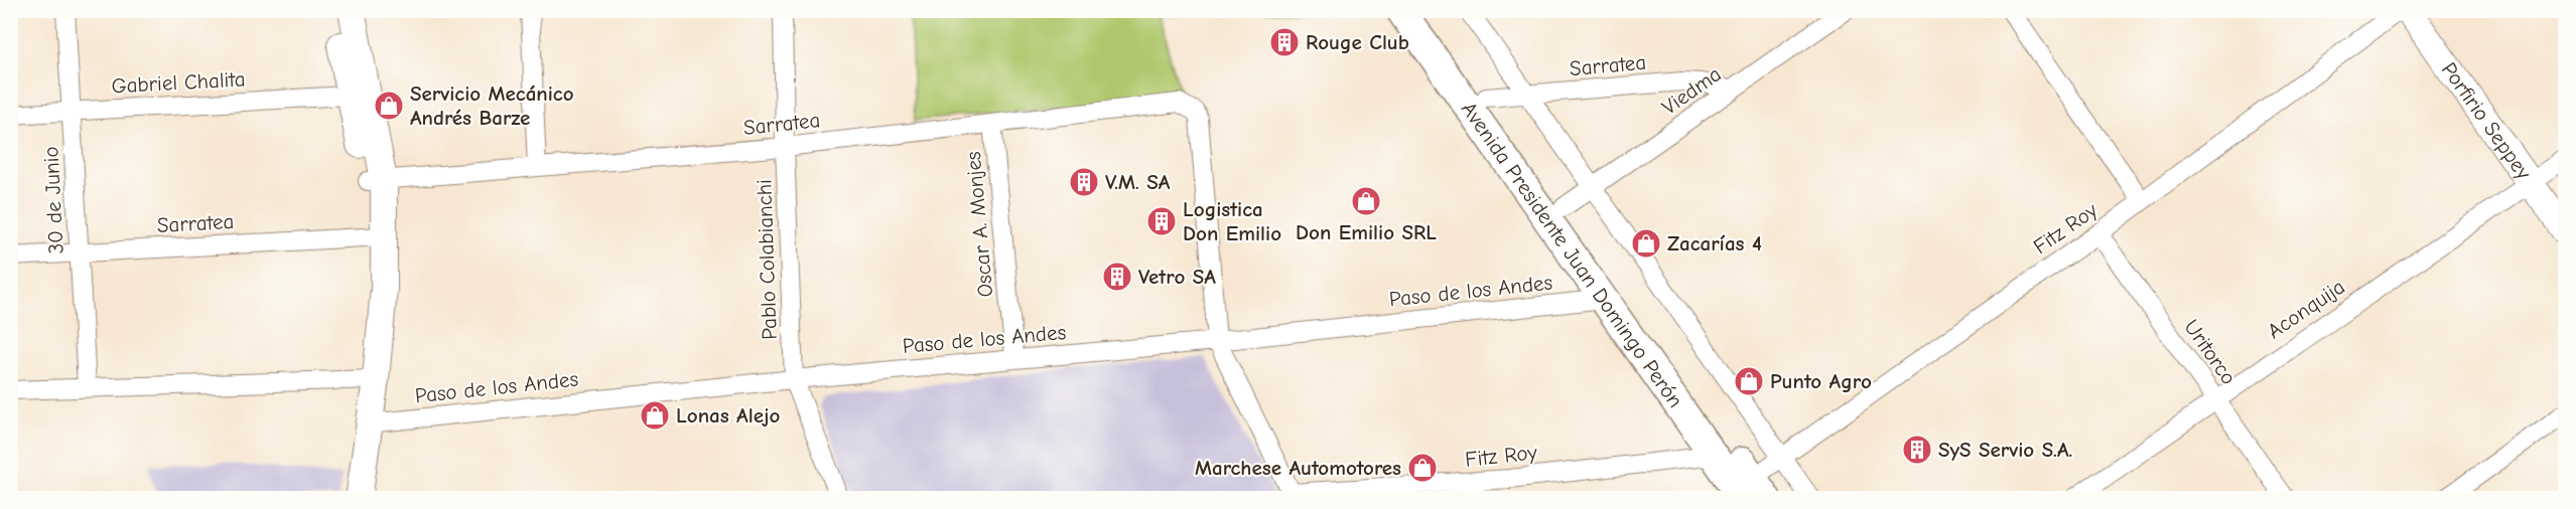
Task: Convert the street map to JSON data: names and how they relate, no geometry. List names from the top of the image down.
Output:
{
  "streets": {
    "main road": ["Porfirio Seppey", "Avenida Presidente Juan Domingo Perón"],
    "street": [
      "Sarratea",
      "Gabriel Chalita",
      "Viedma",
      "30 de Junio",
      "Oscar A. Monjes",
      "Fitz Roy",
      "Pablo Colabianchi",
      "Paso de los Andes",
      "Aconquija",
      "Uritorco"
    ]
  },
  "crossings": [
    ["Sarratea", "Viedma"],
    ["Sarratea", "30 de Junio"],
    ["Sarratea", "Oscar A. Monjes"],
    ["Sarratea", "Avenida Presidente Juan Domingo Perón"],
    ["Sarratea", "Pablo Colabianchi"],
    ["Sarratea", "Paso de los Andes"],
    ["Gabriel Chalita", "30 de Junio"],
    ["Viedma", "Avenida Presidente Juan Domingo Perón"],
    ["Porfirio Seppey", "Aconquija"],
    ["Oscar A. Monjes", "Paso de los Andes"],
    ["Fitz Roy", "Avenida Presidente Juan Domingo Perón"],
    ["Fitz Roy", "Uritorco"],
    ["Avenida Presidente Juan Domingo Perón", "Paso de los Andes"],
    ["Pablo Colabianchi", "Paso de los Andes"],
    ["Aconquija", "Uritorco"]
  ],
  "places": {
    "building": [
      "Rouge Club",
      "V.M. SA",
      "Logistica Don Emilio",
      "Vetro SA",
      "SyS Servio S.A."
    ],
    "shop": [
      "Servicio Mecánico Andrés Barze",
      "Don Emilio SRL",
      "Zacarías 4",
      "Punto Agro",
      "Lonas Alejo",
      "Marchese Automotores"
    ]
  }
}
